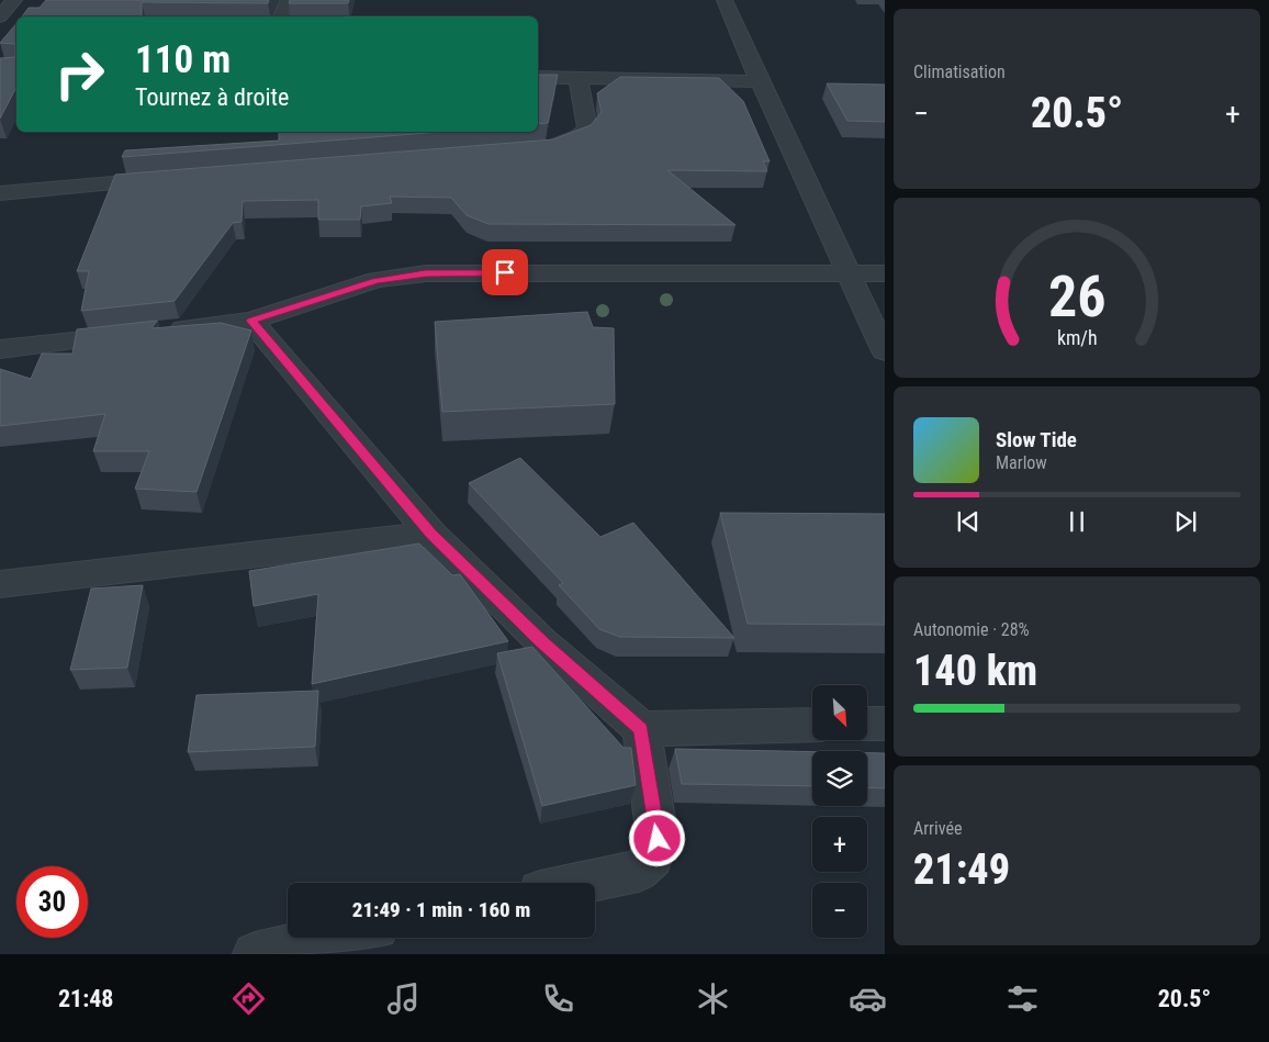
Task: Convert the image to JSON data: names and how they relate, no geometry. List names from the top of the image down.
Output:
{
  "north": "bottom right",
  "page": {
    "tile": [
      "Climatisation",
      ["Autonomie · 28%", "140 km"],
      ["Arrivée", "21:49"]
    ],
    "turn": ["110 m", "Tournez à droite"],
    "heat": ["−", "20.5°", "+"],
    "song": ["Slow Tide", "Marlow"],
    "map_buttons": ["+", "−"],
    "limit": "30",
    "trip": "21:49 · 1 min · 160 m",
    "tabs": ["21:48", "20.5°"],
    "gauge": ["26", "km/h"]
  }
}
